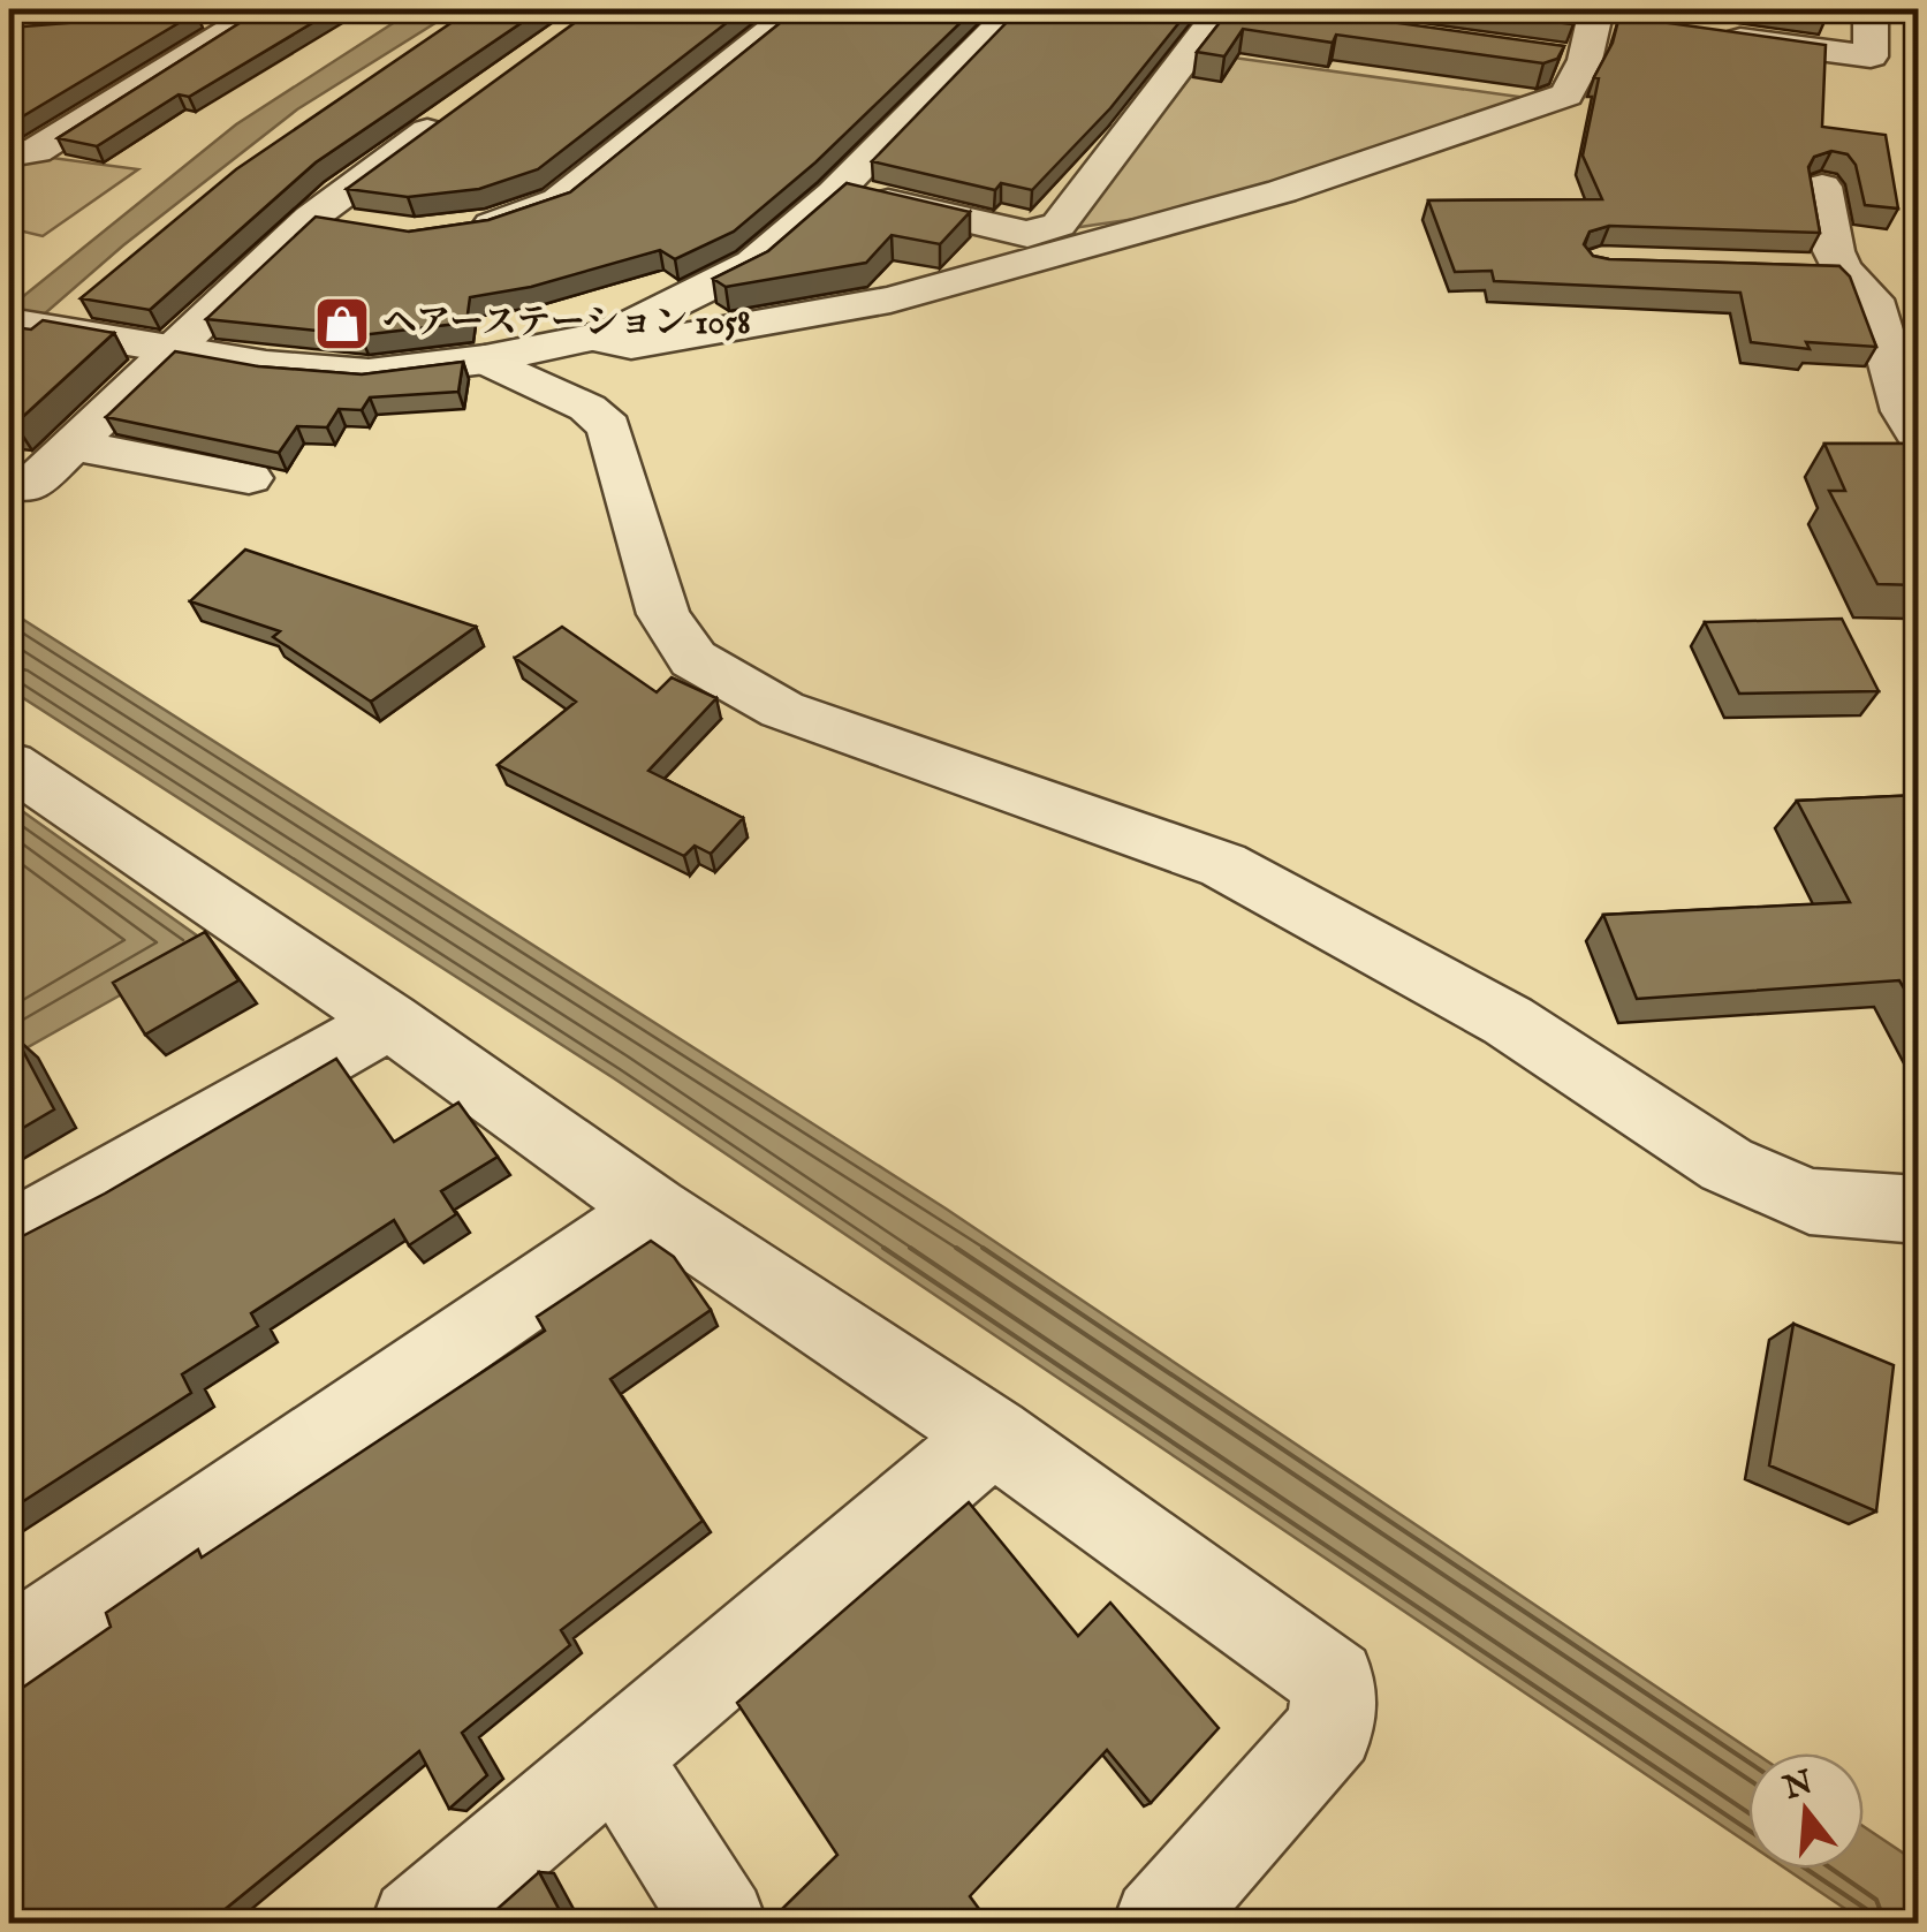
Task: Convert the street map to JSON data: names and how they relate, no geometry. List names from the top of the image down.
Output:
{
  "places": {
    "shop": ["ヘアーステーション 1058"]
  },
  "north": "top"
}
